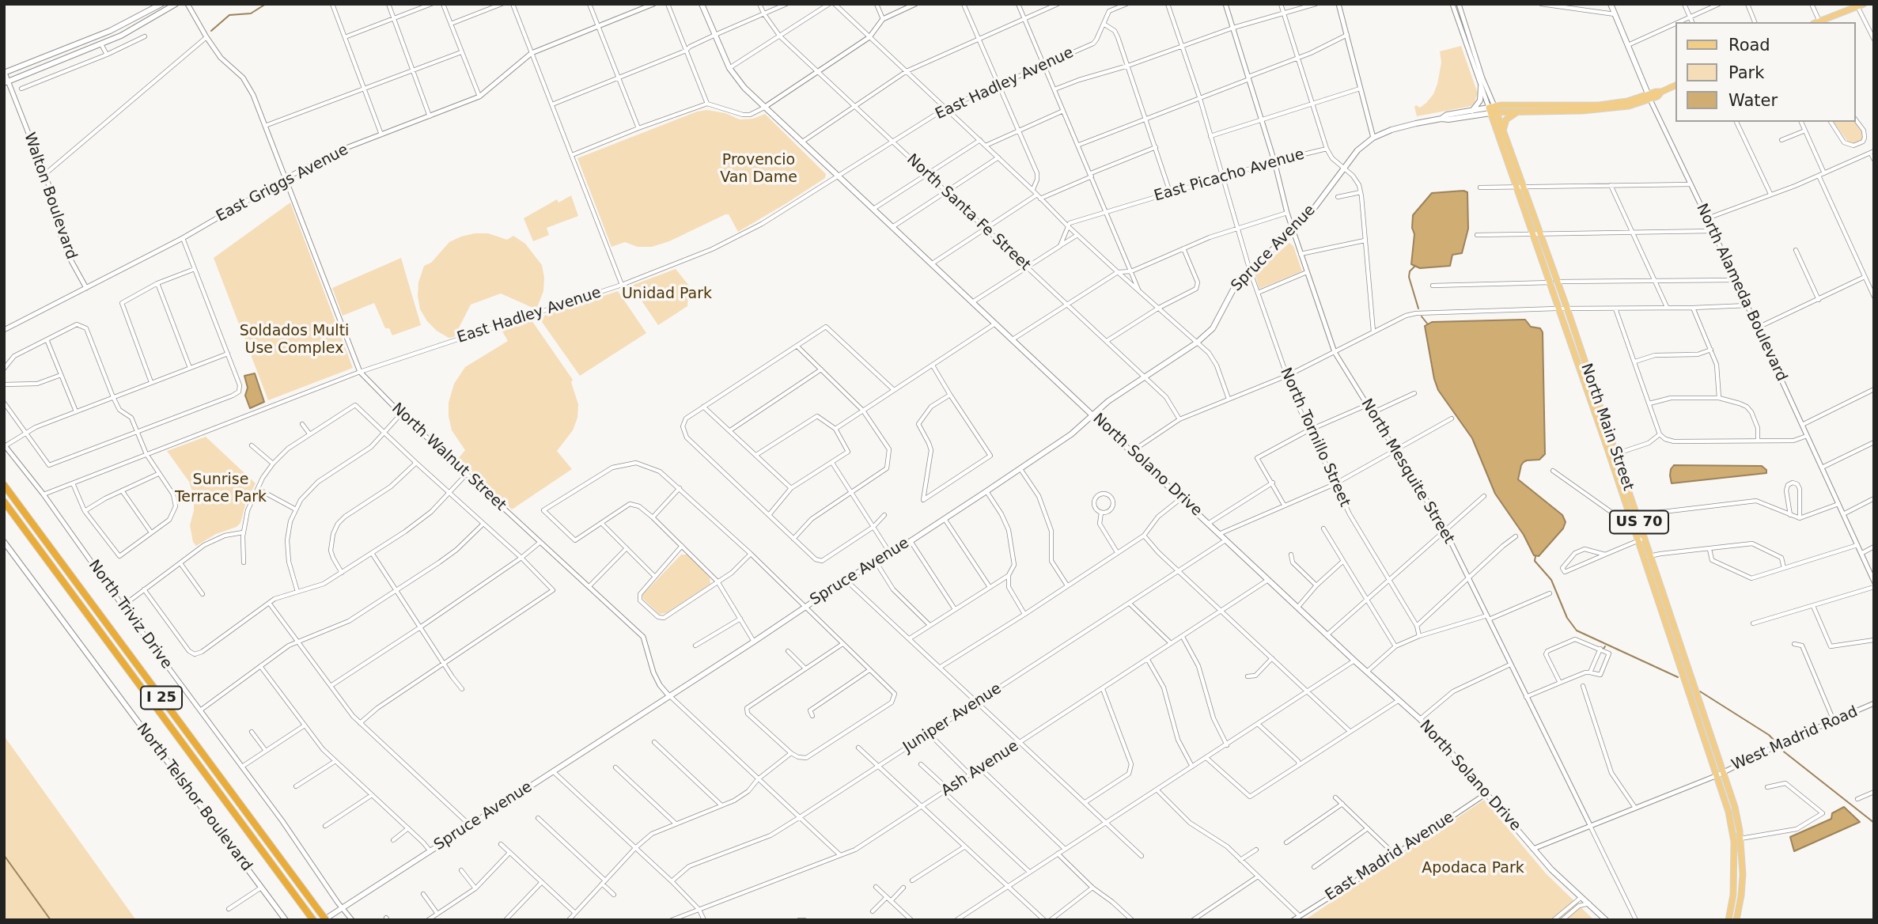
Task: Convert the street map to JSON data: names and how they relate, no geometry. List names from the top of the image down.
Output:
{
  "streets": {
    "highway": ["I 25"],
    "main road": [
      "Spruce Avenue",
      "North Alameda Boulevard",
      "North Main Street",
      "North Solano Drive",
      "US 70",
      "North Telshor Boulevard"
    ],
    "street": [
      "East Hadley Avenue",
      "East Picacho Avenue",
      "East Griggs Avenue",
      "Walton Boulevard",
      "North Santa Fe Street",
      "North Tornillo Street",
      "North Walnut Street",
      "North Mesquite Street",
      "North Triviz Drive",
      "Juniper Avenue",
      "West Madrid Road",
      "Ash Avenue",
      "East Madrid Avenue"
    ]
  },
  "crossings": [
    ["East Hadley Avenue", "North Santa Fe Street"],
    ["East Hadley Avenue", "North Walnut Street"],
    ["East Hadley Avenue", "North Solano Drive"],
    ["East Hadley Avenue", "North Triviz Drive"],
    ["East Picacho Avenue", "North Tornillo Street"],
    ["East Picacho Avenue", "North Mesquite Street"],
    ["East Griggs Avenue", "Walton Boulevard"],
    ["East Griggs Avenue", "North Walnut Street"],
    ["North Santa Fe Street", "Spruce Avenue"],
    ["Spruce Avenue", "North Tornillo Street"],
    ["Spruce Avenue", "North Walnut Street"],
    ["Spruce Avenue", "North Solano Drive"],
    ["Spruce Avenue", "North Mesquite Street"],
    ["Spruce Avenue", "North Triviz Drive"],
    ["Spruce Avenue", "I 25"],
    ["North Main Street", "West Madrid Road"],
    ["North Solano Drive", "Juniper Avenue"],
    ["North Solano Drive", "Ash Avenue"],
    ["North Solano Drive", "East Madrid Avenue"]
  ],
  "parks": [
    "Provencio Van Dame",
    "Unidad Park",
    "Soldados Multi Use Complex",
    "Sunrise Terrace Park",
    "Apodaca Park"
  ],
  "legend": ["Road", "Park", "Water"]
}
